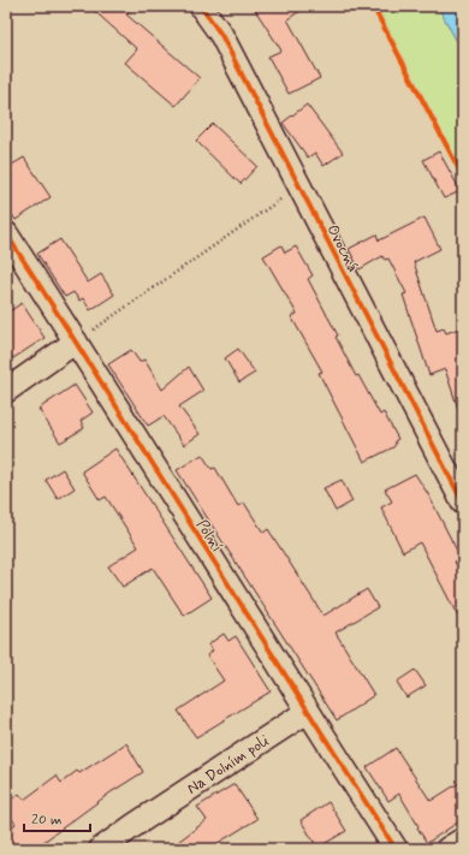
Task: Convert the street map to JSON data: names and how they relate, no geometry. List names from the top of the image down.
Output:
{
  "streets": {
    "street": ["Ovocná", "Polní", "Na Dolním poli"]
  },
  "crossings": [
    ["Polní", "Na Dolním poli"]
  ],
  "scale_bar": "20 m"
}
